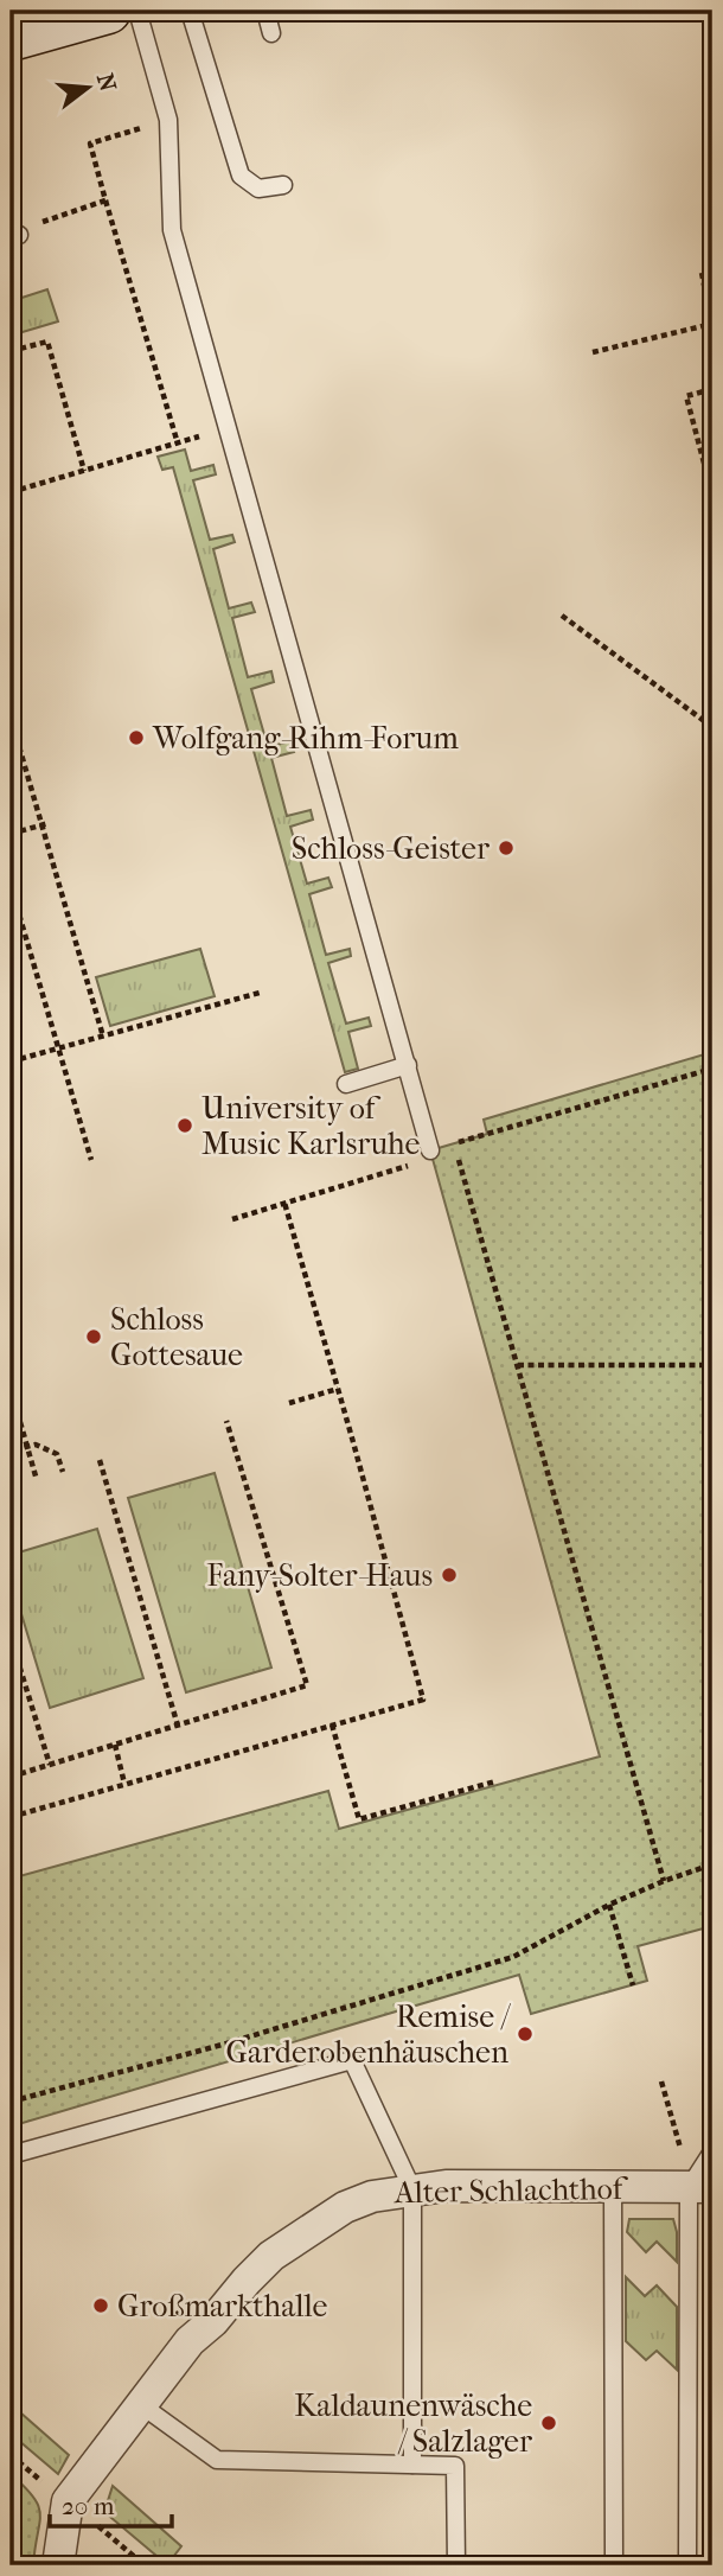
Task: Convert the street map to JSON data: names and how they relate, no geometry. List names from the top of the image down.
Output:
{
  "streets": {
    "street": ["Alter Schlachthof"]
  },
  "places": [
    "Wolfgang-Rihm-Forum",
    "Schloss-Geister",
    "University of Music Karlsruhe",
    "Schloss Gottesaue",
    "Fany-Solter-Haus",
    "Remise / Garderobenhäuschen",
    "Großmarkthalle",
    "Kaldaunenwäsche / Salzlager"
  ],
  "scale_bar": "20 m",
  "north": "right"
}
